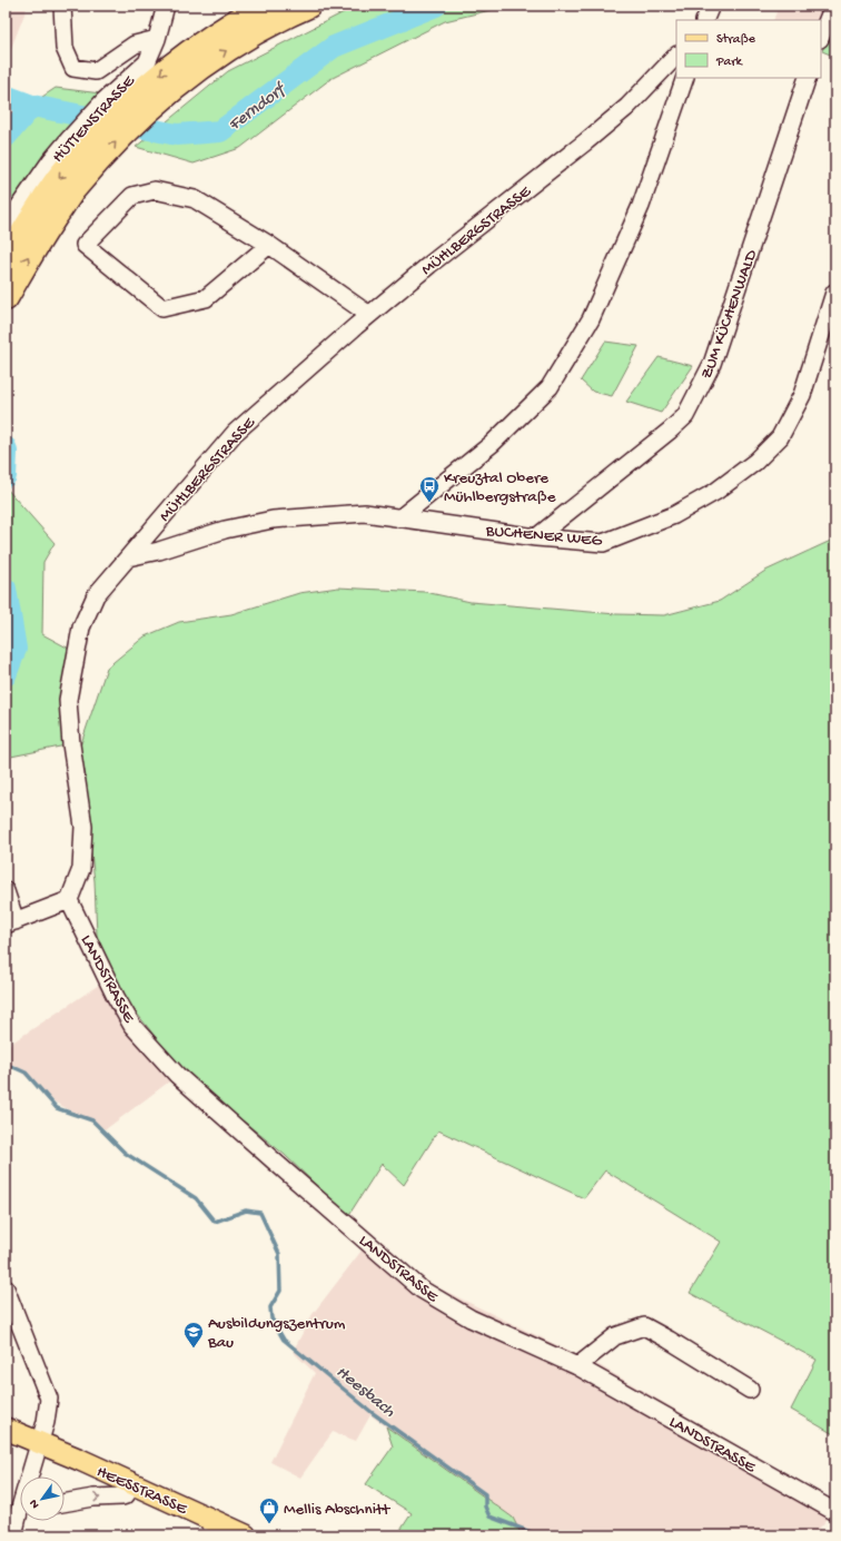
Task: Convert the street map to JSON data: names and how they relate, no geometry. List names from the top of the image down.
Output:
{
  "streets": {
    "main road": ["HEESSTRASSE"],
    "street": [
      "HÜTTENSTRASSE",
      "MÜHLBERGSTRASSE",
      "ZUM KÜCHENWALD",
      "BUCHENER WEG",
      "LANDSTRASSE"
    ]
  },
  "crossings": [
    ["MÜHLBERGSTRASSE", "BUCHENER WEG"],
    ["MÜHLBERGSTRASSE", "LANDSTRASSE"],
    ["ZUM KÜCHENWALD", "BUCHENER WEG"]
  ],
  "water": ["Ferndorf", "Heesbach"],
  "places": {
    "bus stop": ["Kreuztal Obere Mühlbergstraße"],
    "school or university": ["Ausbildungszentrum Bau"],
    "shop": ["Mellis Abschnitt"]
  },
  "legend": ["Straße", "Park"],
  "north": "bottom left"
}
